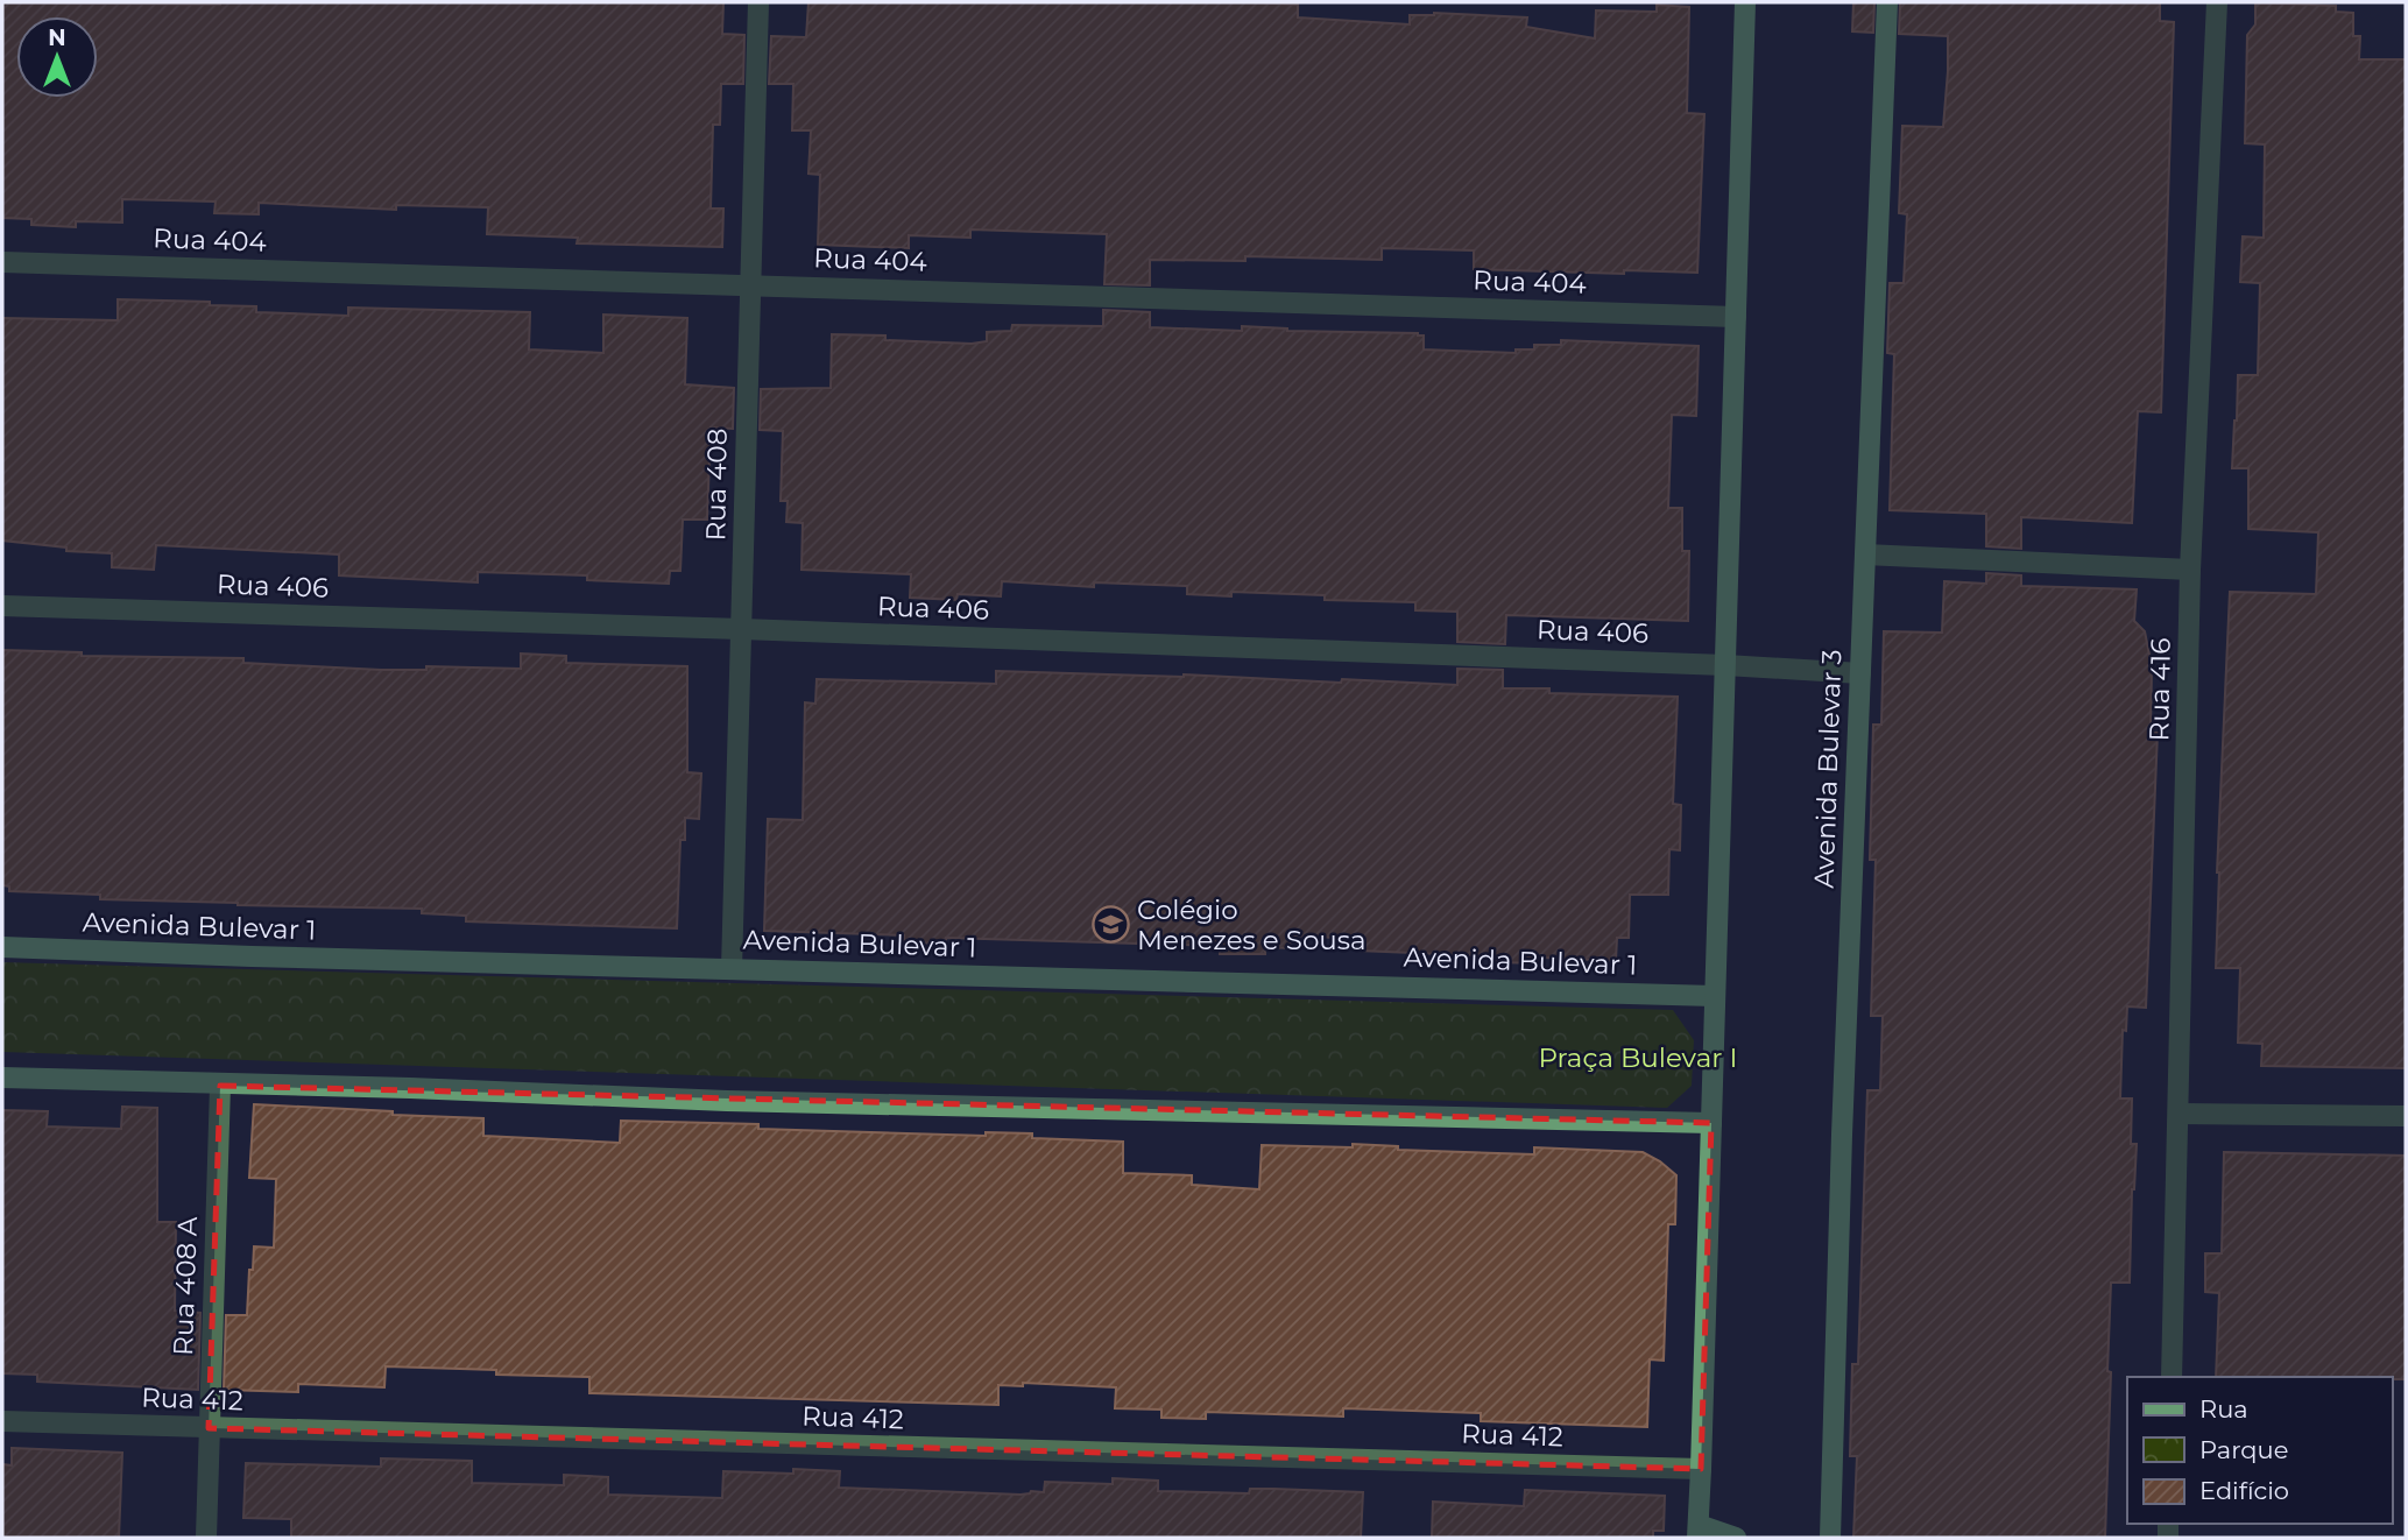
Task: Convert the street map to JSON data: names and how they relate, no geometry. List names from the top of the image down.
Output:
{
  "streets": {
    "street": [
      "Rua 404",
      "Rua 408",
      "Rua 406",
      "Rua 416",
      "Avenida Bulevar 3",
      "Avenida Bulevar 1",
      "Rua 408 A",
      "Rua 412"
    ]
  },
  "crossings": [
    ["Rua 404", "Rua 408"],
    ["Rua 408", "Rua 406"],
    ["Rua 408", "Avenida Bulevar 1"],
    ["Rua 406", "Avenida Bulevar 3"],
    ["Rua 408 A", "Rua 412"]
  ],
  "parks": ["Praça Bulevar I"],
  "places": {
    "school or university": ["Colégio Menezes e Sousa"]
  },
  "legend": ["Rua", "Parque", "Edifício"],
  "north": "top"
}
